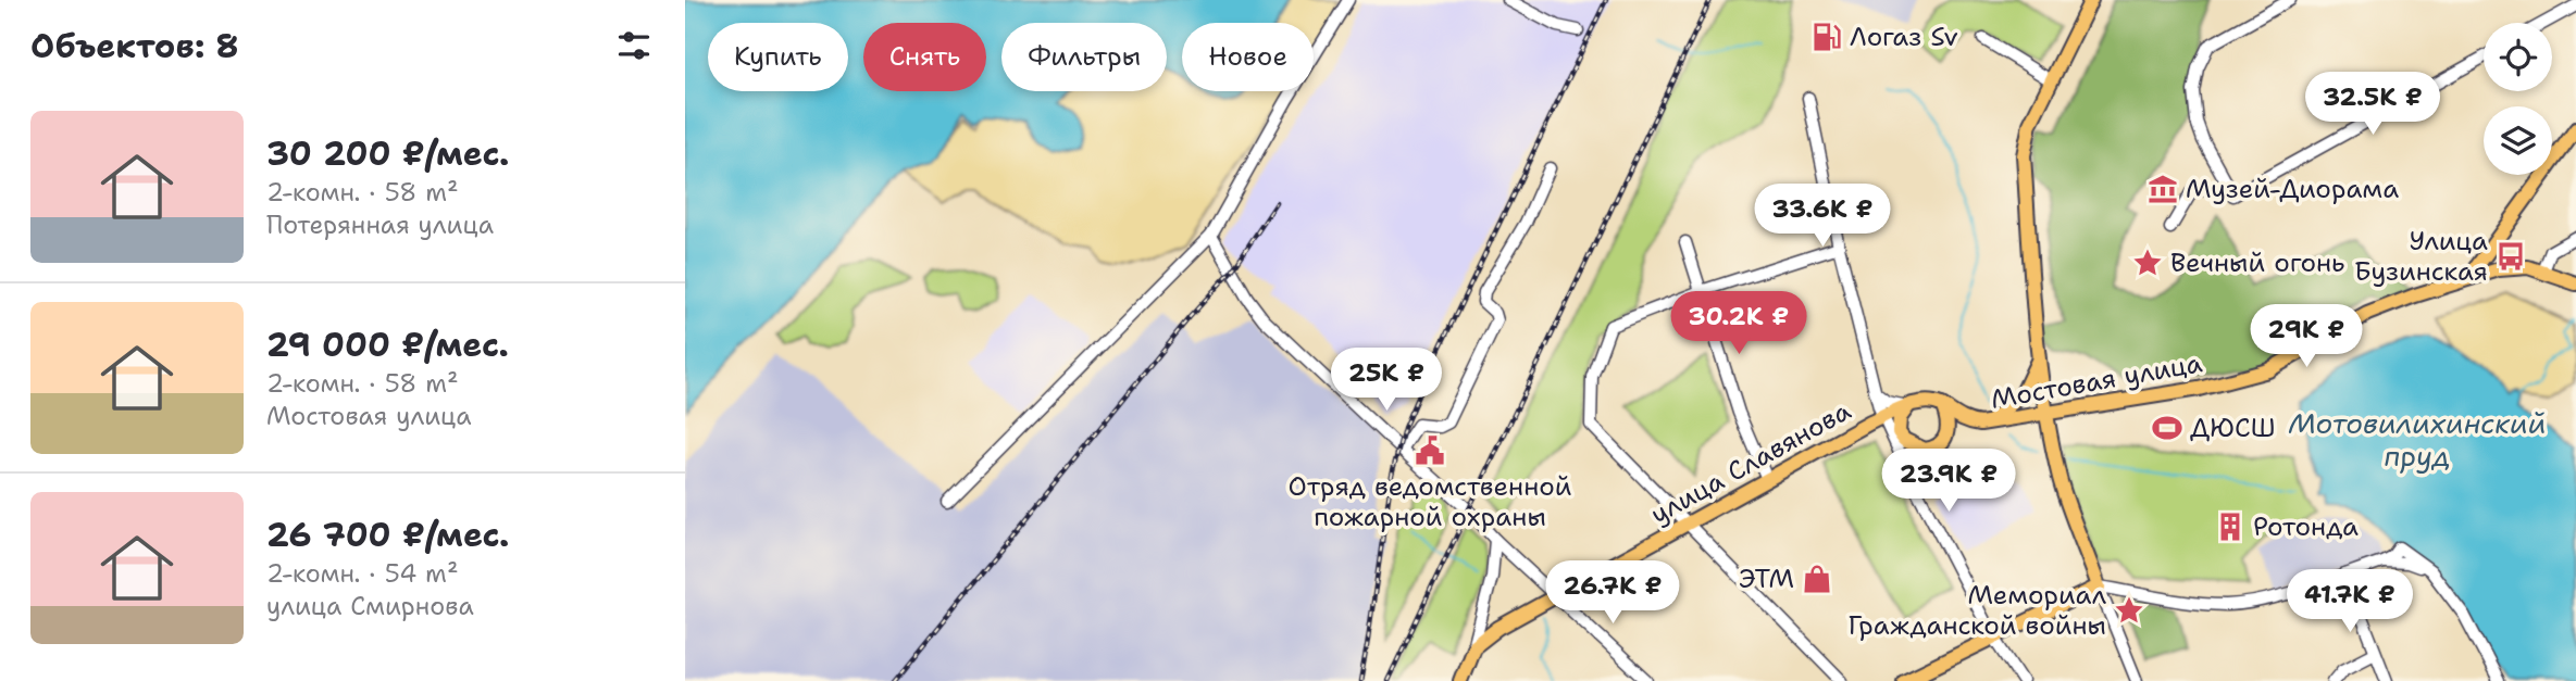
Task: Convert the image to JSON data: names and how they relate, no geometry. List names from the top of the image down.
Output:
{
  "streets": {
    "main road": ["Мостовая улица", "улица Славянова"]
  },
  "crossings": [
    ["Мостовая улица", "улица Славянова"]
  ],
  "water": ["Мотовилихинский пруд"],
  "places": {
    "fuel station": ["Логаз Sv"],
    "museum": ["Музей-Диорама"],
    "bus stop": ["Улица Бузинская"],
    "place": ["Вечный огонь", "Мемориал Гражданской войны"],
    "sports": ["ДЮСШ"],
    "public building": ["Отряд ведомственной пожарной охраны"],
    "building": ["Ротонда"],
    "shop": ["ЭТМ"]
  },
  "page": {
    "heading": "Объектов: 8",
    "chip": [
      "Купить",
      "Снять",
      "Фильтры",
      "Новое"
    ],
    "price": [
      "32.5K ₽",
      "33.6K ₽",
      "30.2K ₽",
      "29K ₽",
      "25K ₽",
      "23.9K ₽",
      "26.7K ₽",
      "41.7K ₽"
    ],
    "list": [
      {
        "name": "30 200 ₽/мес.",
        "note": "2-комн. · 58 m² · Потерянная улица"
      },
      {
        "name": "29 000 ₽/мес.",
        "note": "2-комн. · 58 m² · Мостовая улица"
      },
      {
        "name": "26 700 ₽/мес.",
        "note": "2-комн. · 54 m² · улица Смирнова"
      }
    ]
  }
}
